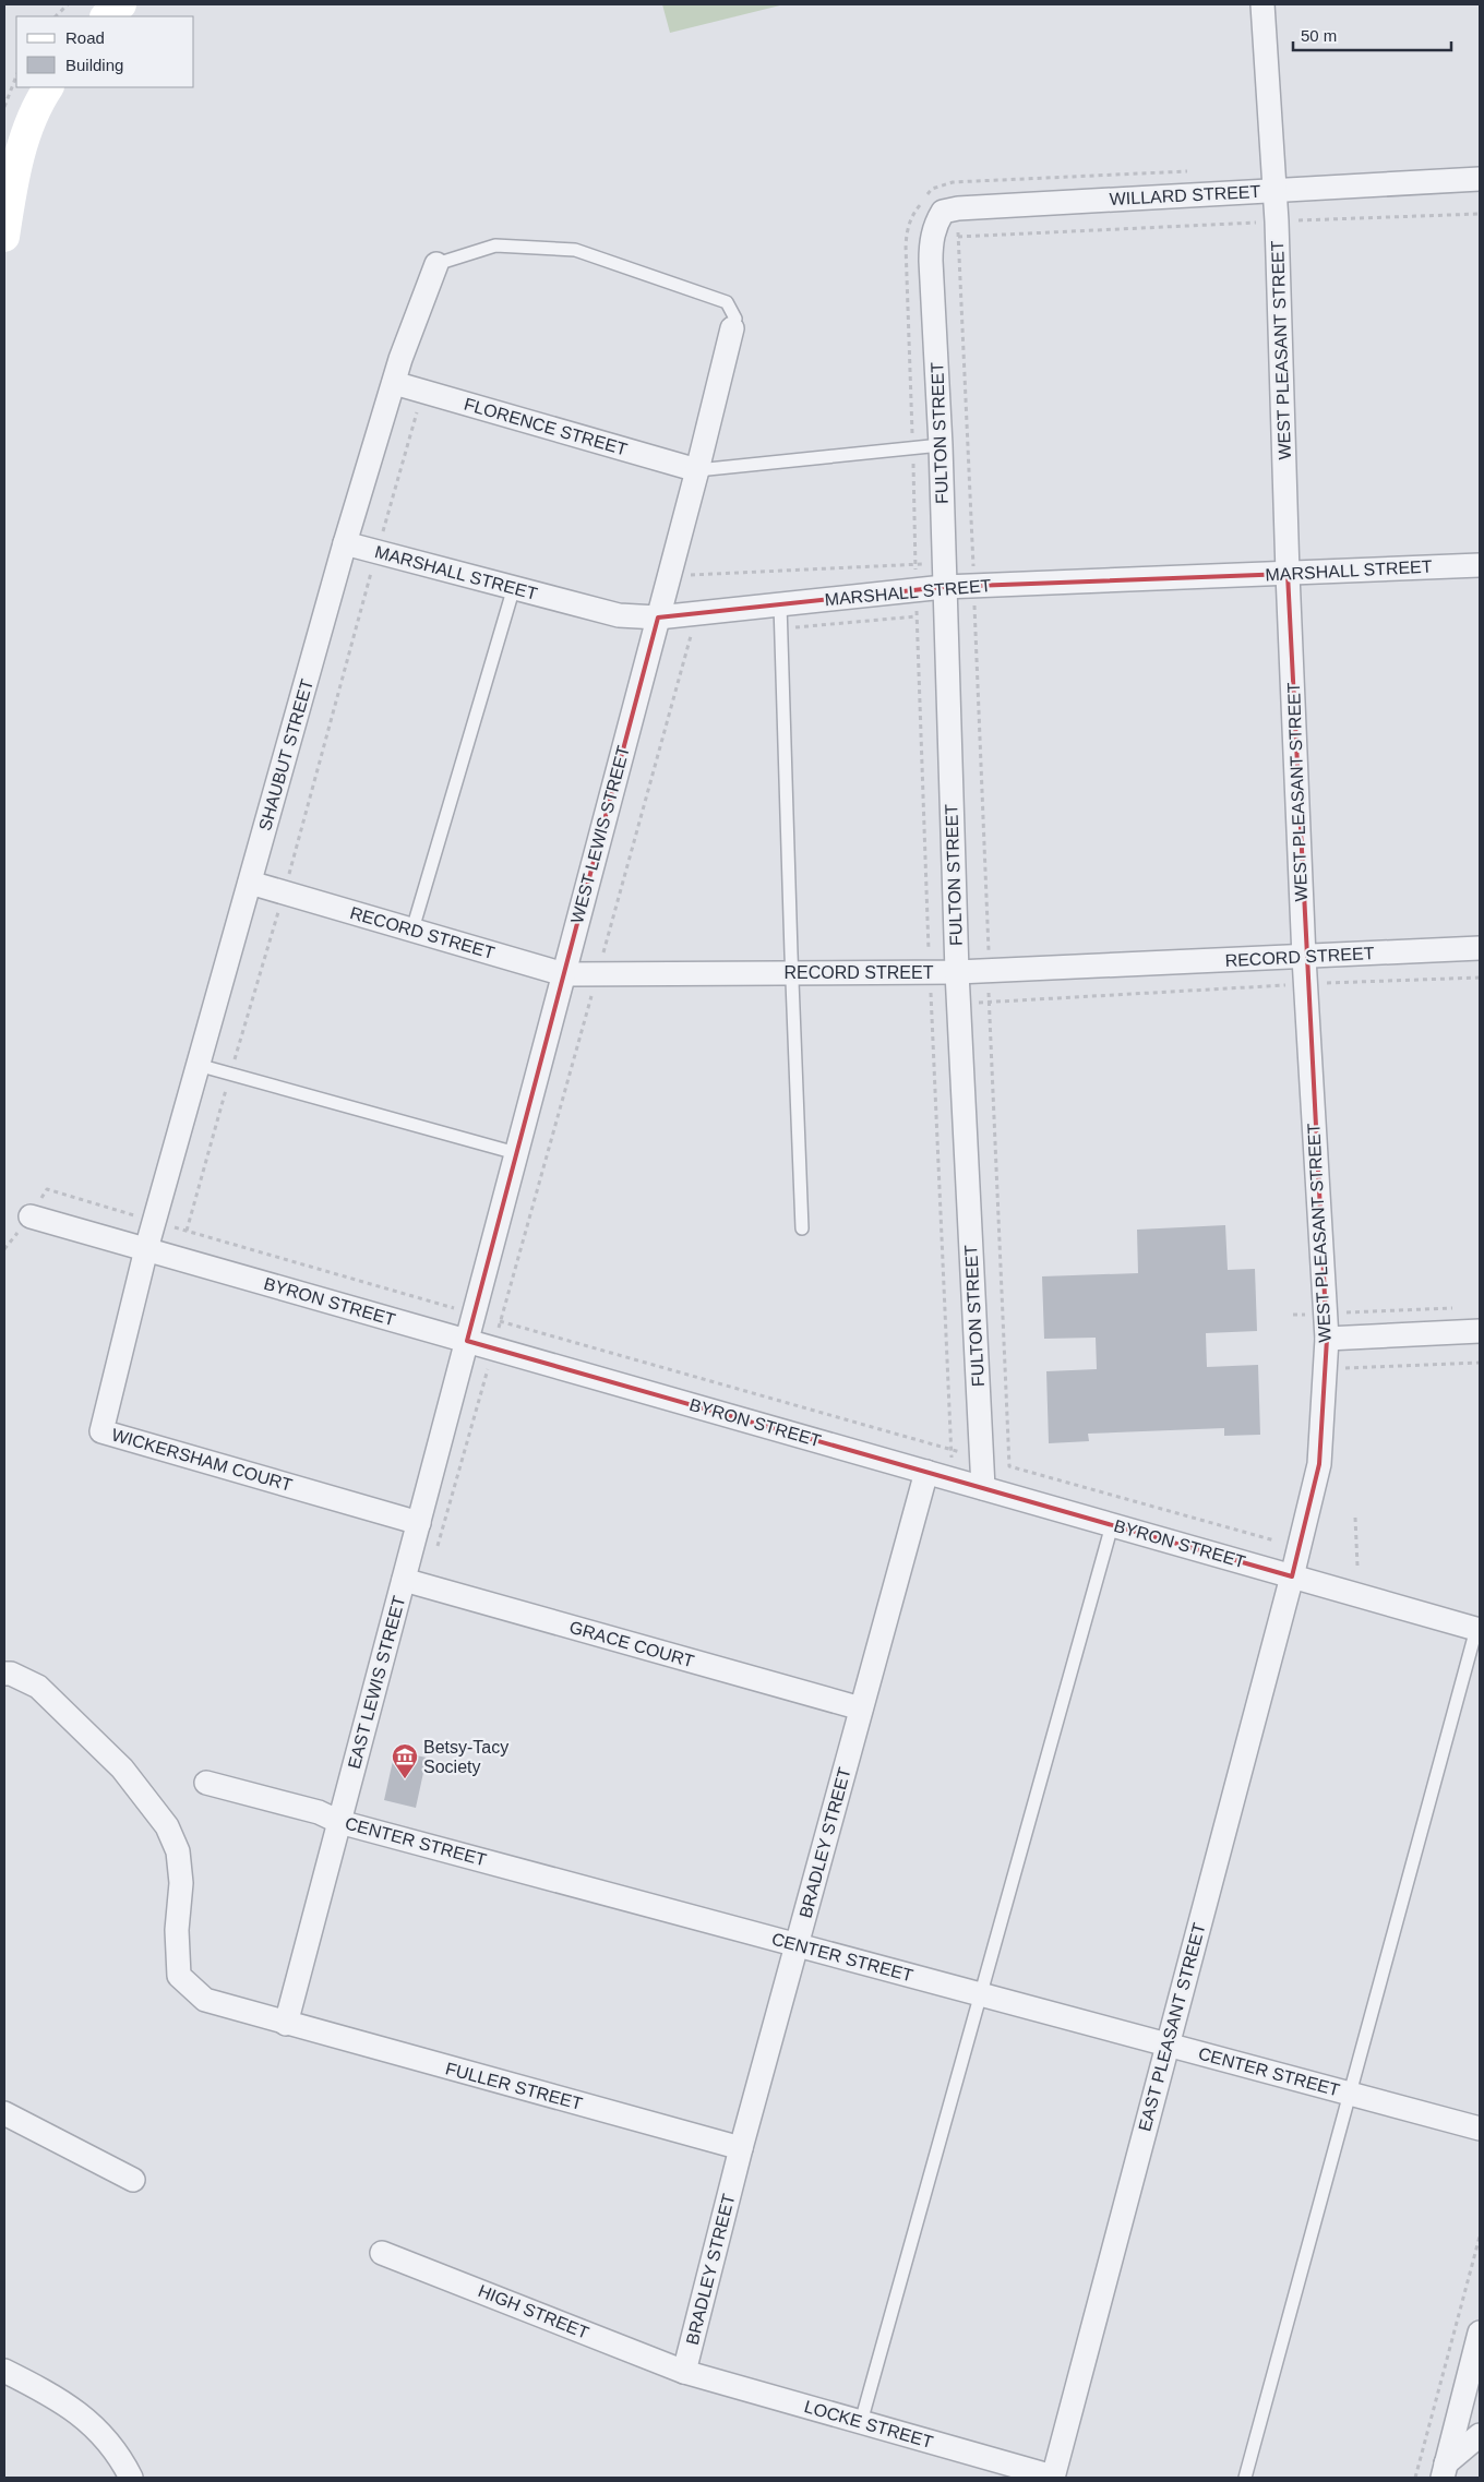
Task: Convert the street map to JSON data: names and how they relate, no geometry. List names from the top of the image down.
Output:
{
  "streets": {
    "street": [
      "WILLARD STREET",
      "WEST PLEASANT STREET",
      "FLORENCE STREET",
      "FULTON STREET",
      "MARSHALL STREET",
      "SHAUBUT STREET",
      "WEST LEWIS STREET",
      "RECORD STREET",
      "BYRON STREET",
      "WICKERSHAM COURT",
      "GRACE COURT",
      "EAST LEWIS STREET",
      "CENTER STREET",
      "BRADLEY STREET",
      "EAST PLEASANT STREET",
      "FULLER STREET",
      "HIGH STREET",
      "LOCKE STREET"
    ]
  },
  "crossings": [
    ["WILLARD STREET", "WEST PLEASANT STREET"],
    ["WILLARD STREET", "FULTON STREET"],
    ["WEST PLEASANT STREET", "MARSHALL STREET"],
    ["WEST PLEASANT STREET", "RECORD STREET"],
    ["WEST PLEASANT STREET", "BYRON STREET"],
    ["WEST PLEASANT STREET", "EAST PLEASANT STREET"],
    ["FLORENCE STREET", "SHAUBUT STREET"],
    ["FLORENCE STREET", "WEST LEWIS STREET"],
    ["FULTON STREET", "MARSHALL STREET"],
    ["FULTON STREET", "RECORD STREET"],
    ["FULTON STREET", "BYRON STREET"],
    ["MARSHALL STREET", "SHAUBUT STREET"],
    ["MARSHALL STREET", "WEST LEWIS STREET"],
    ["SHAUBUT STREET", "RECORD STREET"],
    ["SHAUBUT STREET", "BYRON STREET"],
    ["SHAUBUT STREET", "WICKERSHAM COURT"],
    ["WEST LEWIS STREET", "RECORD STREET"],
    ["WEST LEWIS STREET", "BYRON STREET"],
    ["WEST LEWIS STREET", "EAST LEWIS STREET"],
    ["BYRON STREET", "WICKERSHAM COURT"],
    ["BYRON STREET", "EAST LEWIS STREET"],
    ["BYRON STREET", "BRADLEY STREET"],
    ["BYRON STREET", "EAST PLEASANT STREET"],
    ["WICKERSHAM COURT", "EAST LEWIS STREET"],
    ["GRACE COURT", "EAST LEWIS STREET"],
    ["GRACE COURT", "BRADLEY STREET"],
    ["EAST LEWIS STREET", "CENTER STREET"],
    ["EAST LEWIS STREET", "FULLER STREET"],
    ["CENTER STREET", "BRADLEY STREET"],
    ["CENTER STREET", "EAST PLEASANT STREET"],
    ["BRADLEY STREET", "FULLER STREET"],
    ["BRADLEY STREET", "HIGH STREET"],
    ["BRADLEY STREET", "LOCKE STREET"],
    ["EAST PLEASANT STREET", "LOCKE STREET"],
    ["HIGH STREET", "LOCKE STREET"]
  ],
  "places": {
    "museum": ["Betsy-Tacy Society"]
  },
  "legend": ["Road", "Building"],
  "scale_bar": "50 m"
}
